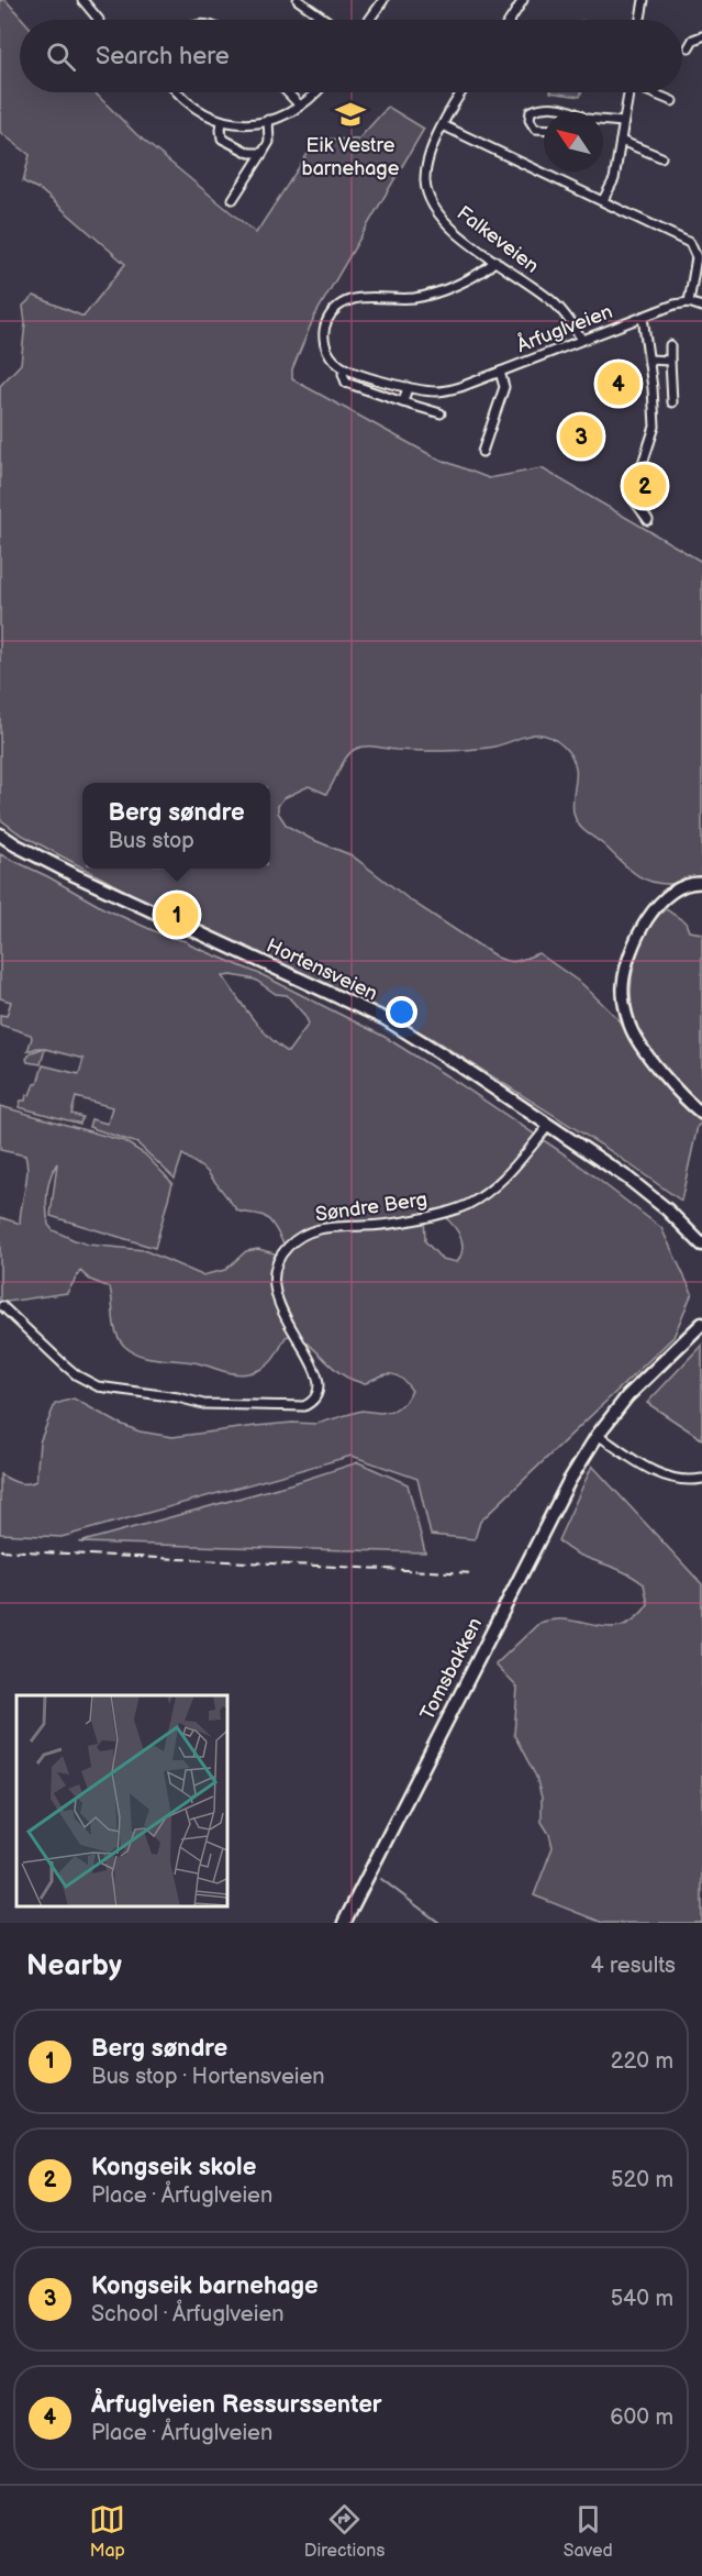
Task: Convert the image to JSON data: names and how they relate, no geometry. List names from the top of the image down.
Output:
{
  "streets": {
    "main road": ["Hortensveien", "Tomsbakken"],
    "street": ["Falkeveien", "Årfuglveien", "Søndre Berg"]
  },
  "crossings": [
    ["Falkeveien", "Årfuglveien"],
    ["Hortensveien", "Søndre Berg"]
  ],
  "places": {
    "school or university": ["Eik Vestre barnehage"]
  },
  "north": "top left",
  "page": {
    "search": "Search here",
    "pins": [
      "4",
      "3",
      "2",
      "1"
    ],
    "popup": ["Berg søndre", "Bus stop"],
    "heading": ["Nearby", "4 results"],
    "list": [
      {
        "mark": "1",
        "name": "Berg søndre",
        "note": "Bus stop · Hortensveien",
        "value": "220 m"
      },
      {
        "mark": "2",
        "name": "Kongseik skole",
        "note": "Place · Årfuglveien",
        "value": "520 m"
      },
      {
        "mark": "3",
        "name": "Kongseik barnehage",
        "note": "School · Årfuglveien",
        "value": "540 m"
      },
      {
        "mark": "4",
        "name": "Årfuglveien Ressurssenter",
        "note": "Place · Årfuglveien",
        "value": "600 m"
      }
    ],
    "nav": ["Map", "Directions", "Saved"]
  }
}
